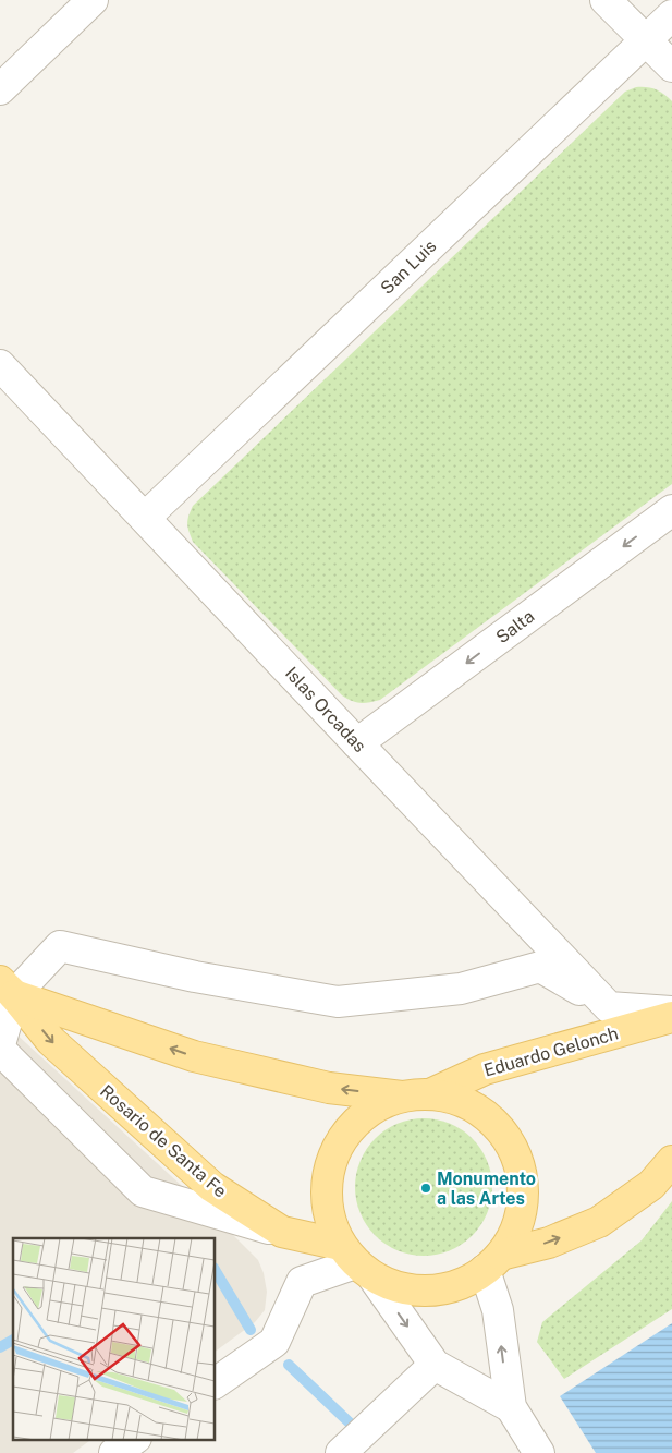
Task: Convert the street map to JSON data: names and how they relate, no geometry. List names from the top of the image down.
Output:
{
  "streets": {
    "main road": ["Eduardo Gelonch", "Rosario de Santa Fe"],
    "street": ["San Luis", "Salta", "Islas Orcadas"]
  },
  "crossings": [
    ["San Luis", "Islas Orcadas"],
    ["Salta", "Islas Orcadas"],
    ["Eduardo Gelonch", "Rosario de Santa Fe"]
  ],
  "one_way": ["Salta", "Rosario de Santa Fe"],
  "places": ["Monumento a las Artes"]
}
